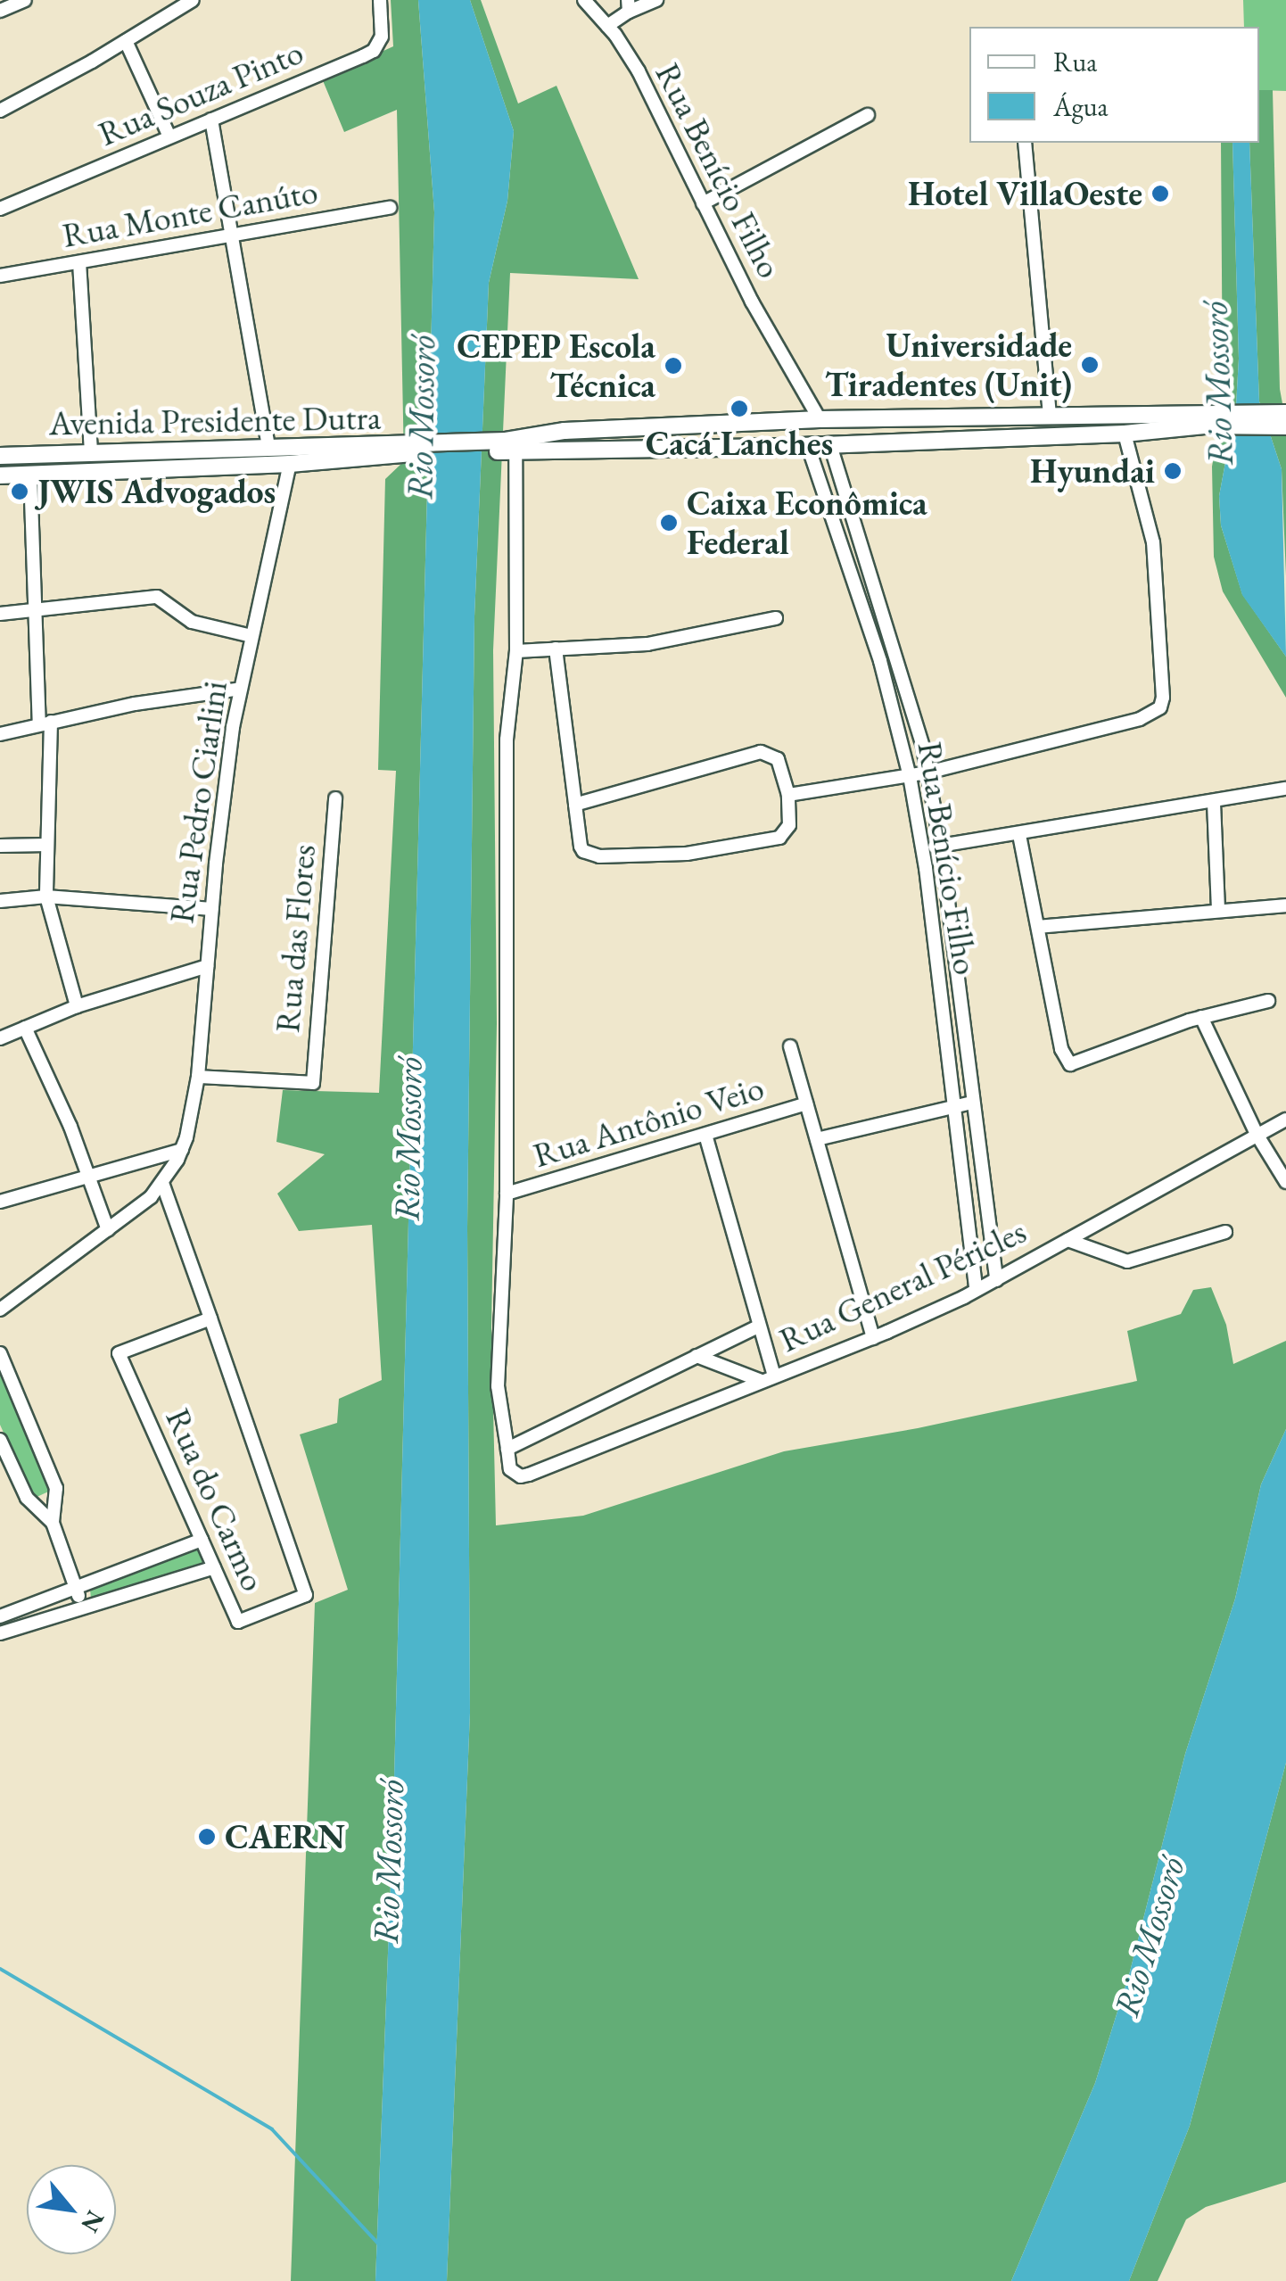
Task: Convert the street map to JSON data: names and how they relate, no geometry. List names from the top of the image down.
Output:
{
  "streets": {
    "main road": ["Avenida Presidente Dutra"],
    "street": [
      "Rua Souza Pinto",
      "Rua Benício Filho",
      "Rua Monte Canúto",
      "Rua Pedro Ciarlini",
      "Rua das Flores",
      "Rua Antônio Veio",
      "Rua General Péricles",
      "Rua do Carmo"
    ]
  },
  "crossings": [
    ["Rua Benício Filho", "Avenida Presidente Dutra"],
    ["Rua Benício Filho", "Rua General Péricles"],
    ["Avenida Presidente Dutra", "Rua Pedro Ciarlini"],
    ["Rua Pedro Ciarlini", "Rua das Flores"],
    ["Rua Pedro Ciarlini", "Rua do Carmo"]
  ],
  "water": ["Rio Mossoró"],
  "places": [
    "Hotel VillaOeste",
    "Universidade Tiradentes (Unit)",
    "CEPEP Escola Técnica",
    "Cacá Lanches",
    "Hyundai",
    "JWIS Advogados",
    "Caixa Econômica Federal",
    "CAERN"
  ],
  "legend": ["Rua", "Água"],
  "north": "bottom right"
}
